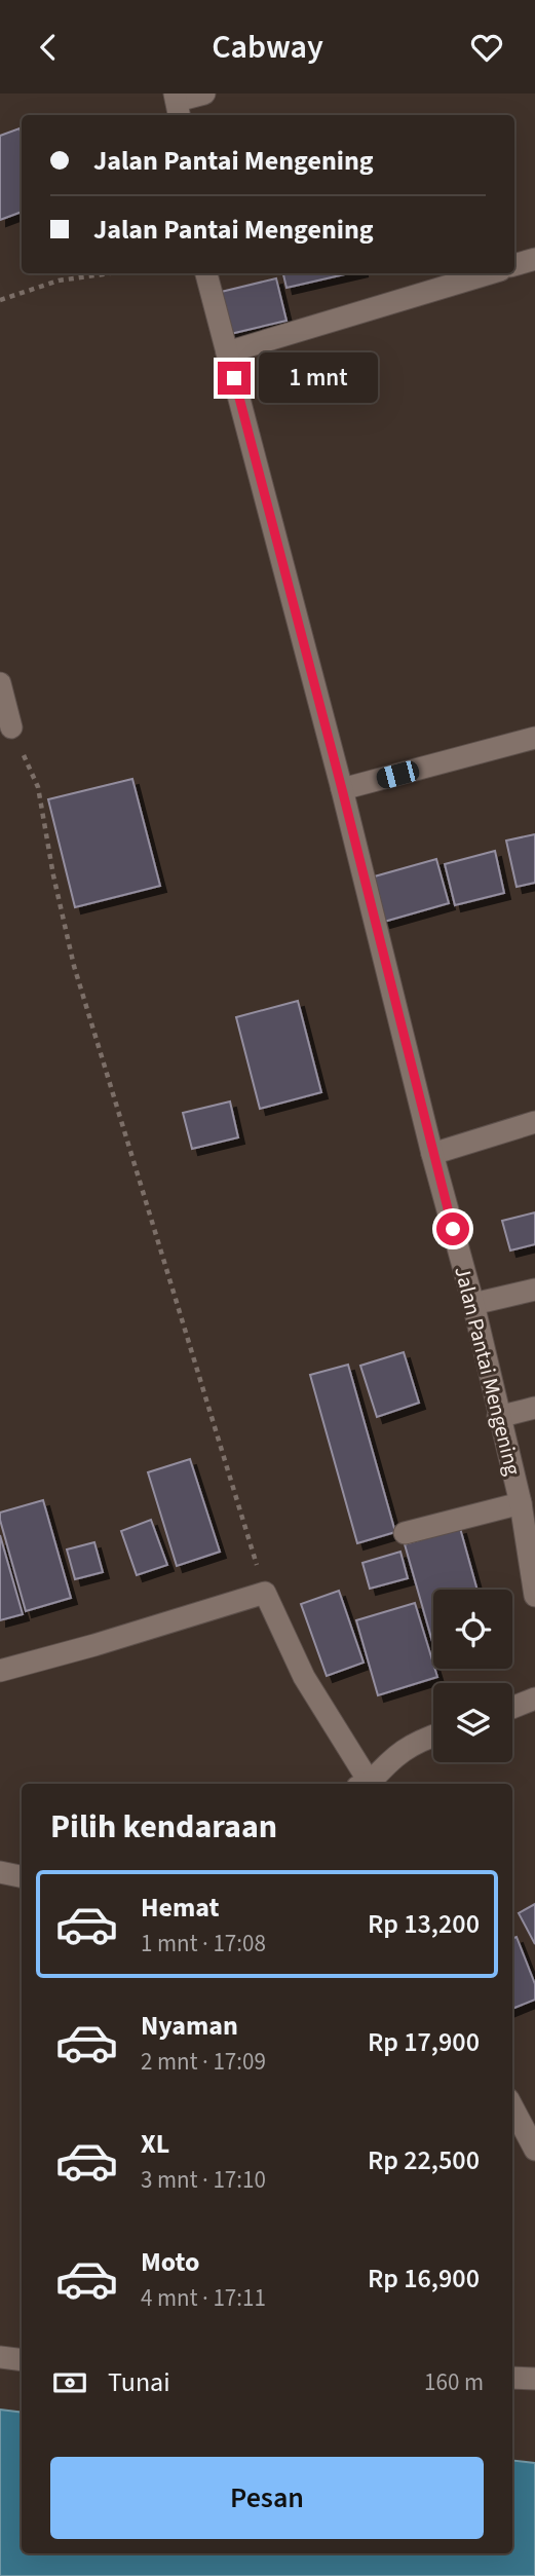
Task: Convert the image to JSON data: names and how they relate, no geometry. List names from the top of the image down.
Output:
{
  "streets": {
    "street": ["Jalan Pantai Mengening"]
  },
  "page": {
    "header": "Cabway",
    "banner": ["Jalan Pantai Mengening", "Jalan Pantai Mengening"],
    "bubble": "1 mnt",
    "heading": "Pilih kendaraan",
    "list": [
      {
        "name": "Hemat",
        "note": "1 mnt · 17:08",
        "value": "Rp 13,200"
      },
      {
        "name": "Nyaman",
        "note": "2 mnt · 17:09",
        "value": "Rp 17,900"
      },
      {
        "name": "XL",
        "note": "3 mnt · 17:10",
        "value": "Rp 22,500"
      },
      {
        "name": "Moto",
        "note": "4 mnt · 17:11",
        "value": "Rp 16,900"
      }
    ],
    "pay": ["Tunai", "160 m"],
    "buttons": "Pesan"
  }
}
